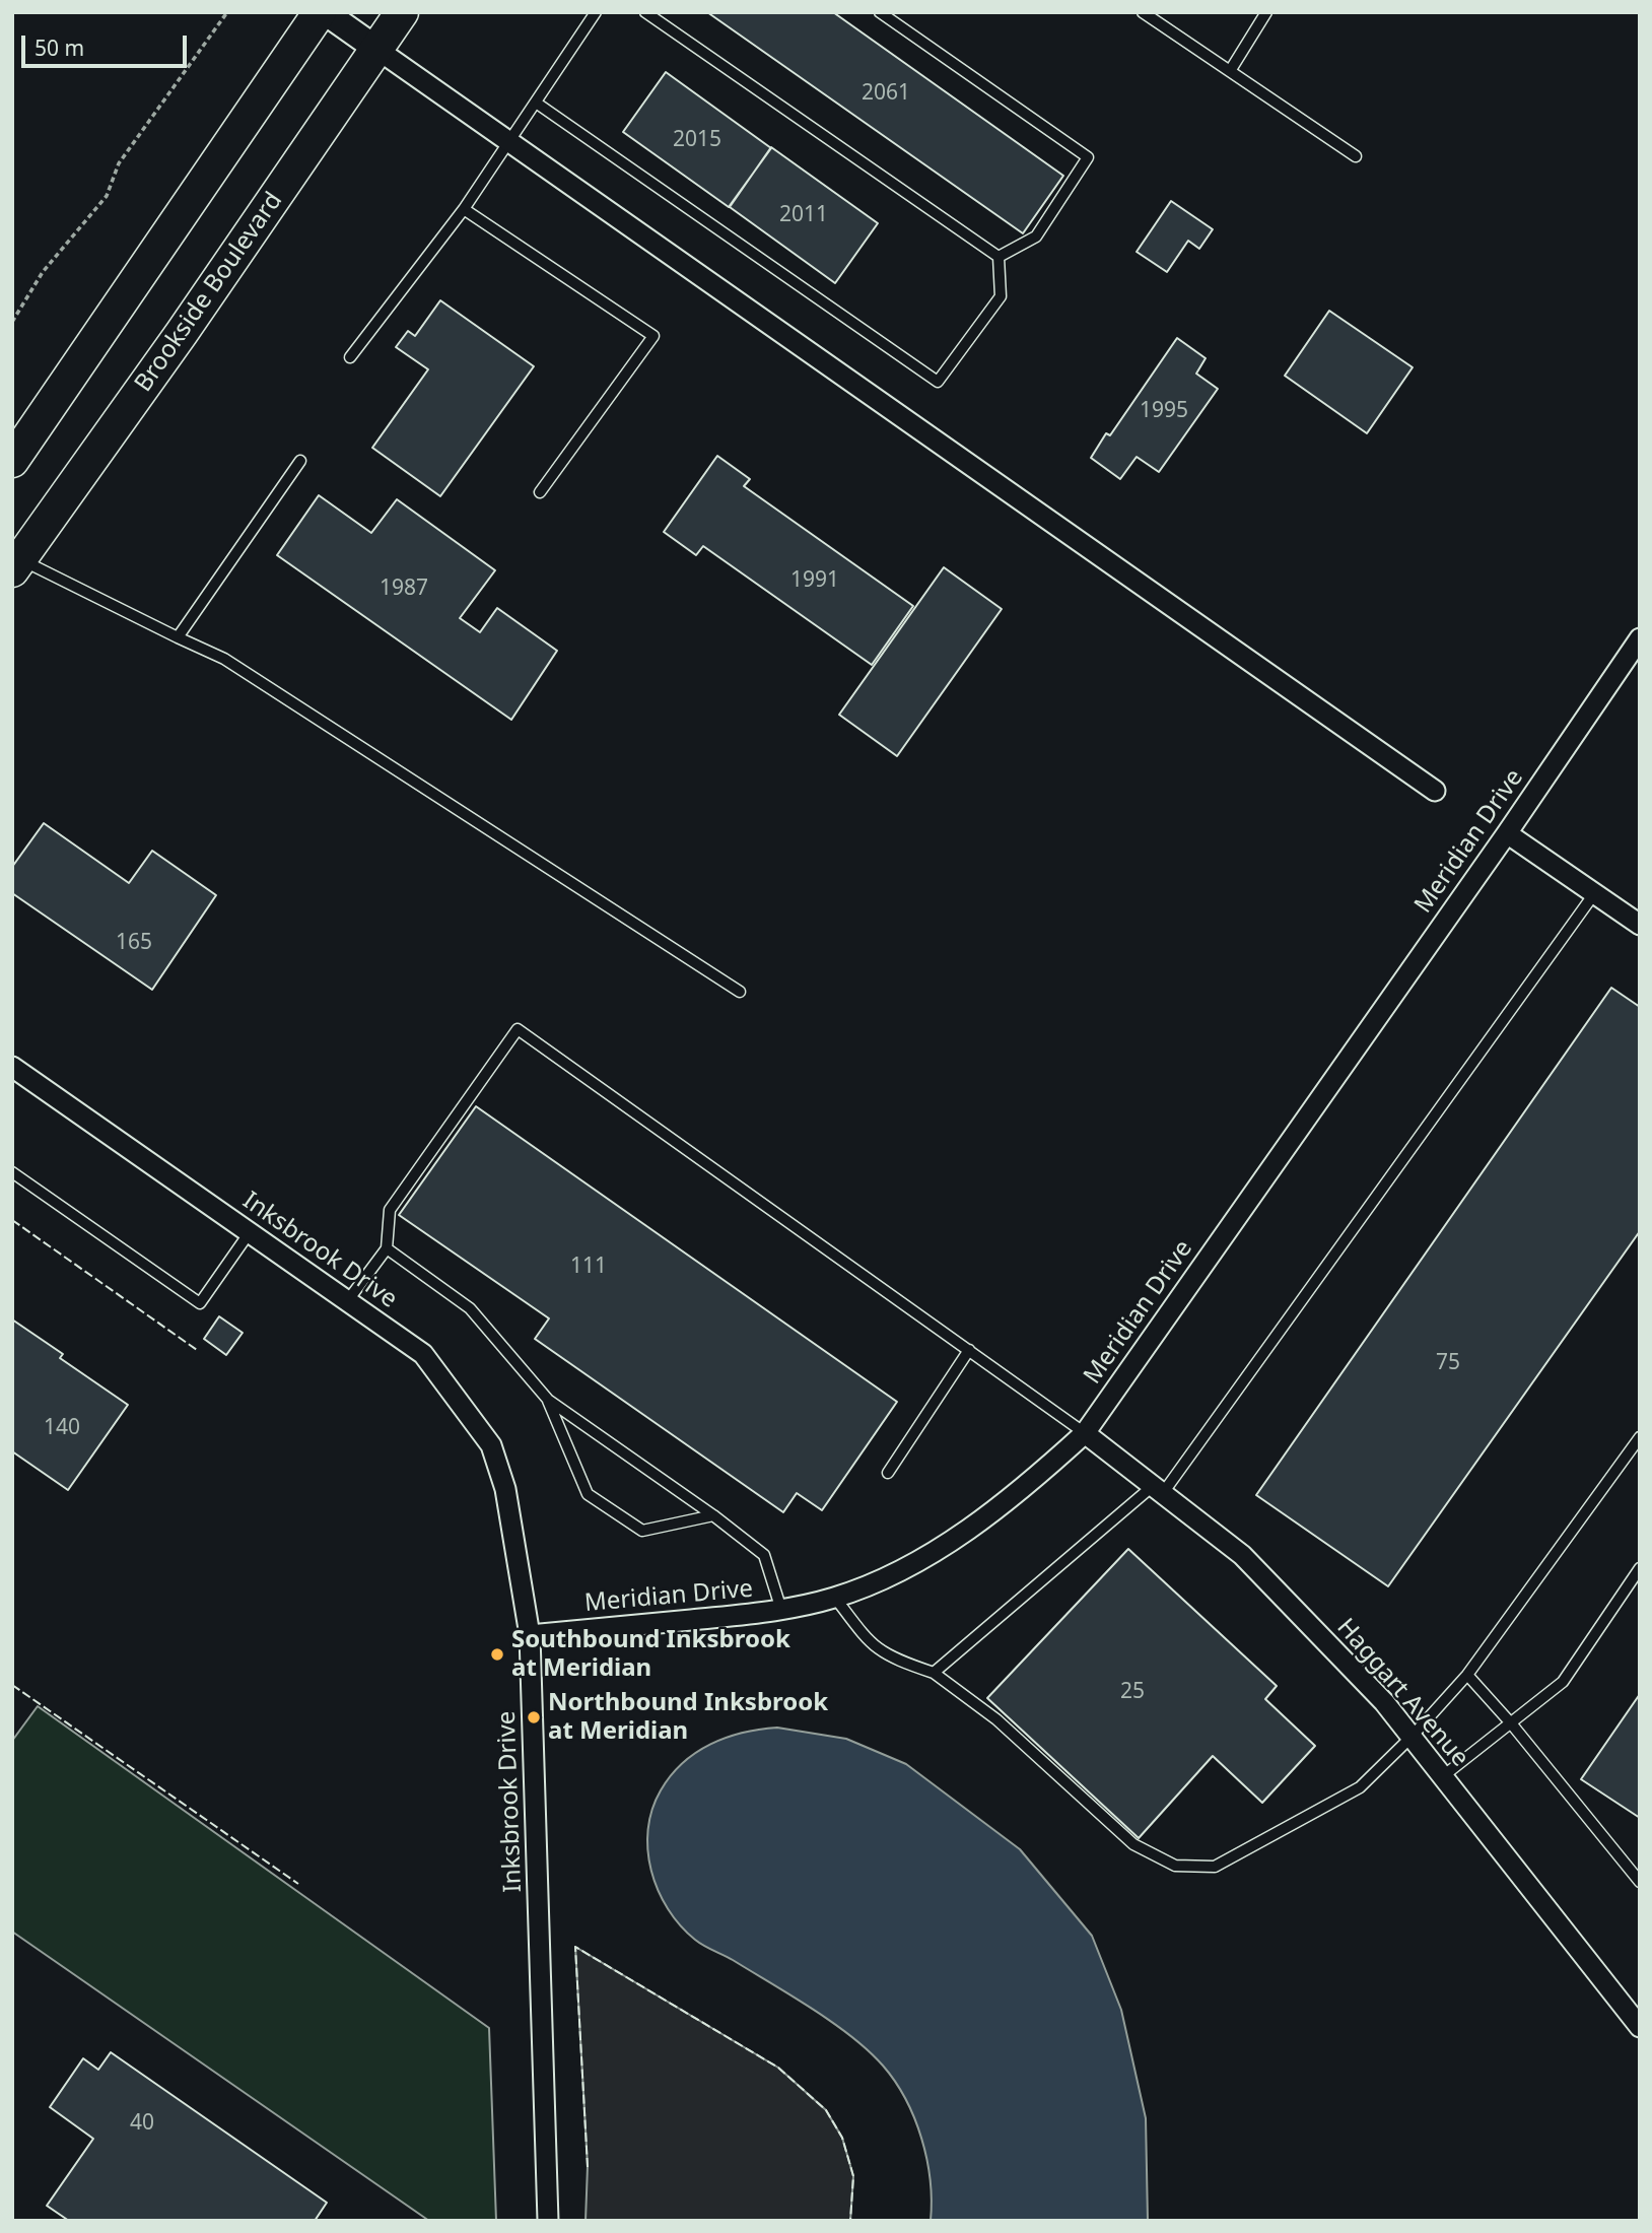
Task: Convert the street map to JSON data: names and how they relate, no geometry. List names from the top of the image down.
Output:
{
  "streets": {
    "main road": ["Brookside Boulevard"],
    "street": ["Meridian Drive", "Inksbrook Drive", "Haggart Avenue"]
  },
  "crossings": [
    ["Meridian Drive", "Inksbrook Drive"],
    ["Meridian Drive", "Haggart Avenue"]
  ],
  "places": ["Southbound Inksbrook at Meridian", "Northbound Inksbrook at Meridian"],
  "house_numbers": [
    "2061",
    "2015",
    "2011",
    "1995",
    "1991",
    "1987",
    "165",
    "111",
    "75",
    "140",
    "25",
    "40"
  ],
  "scale_bar": "50 m"
}
